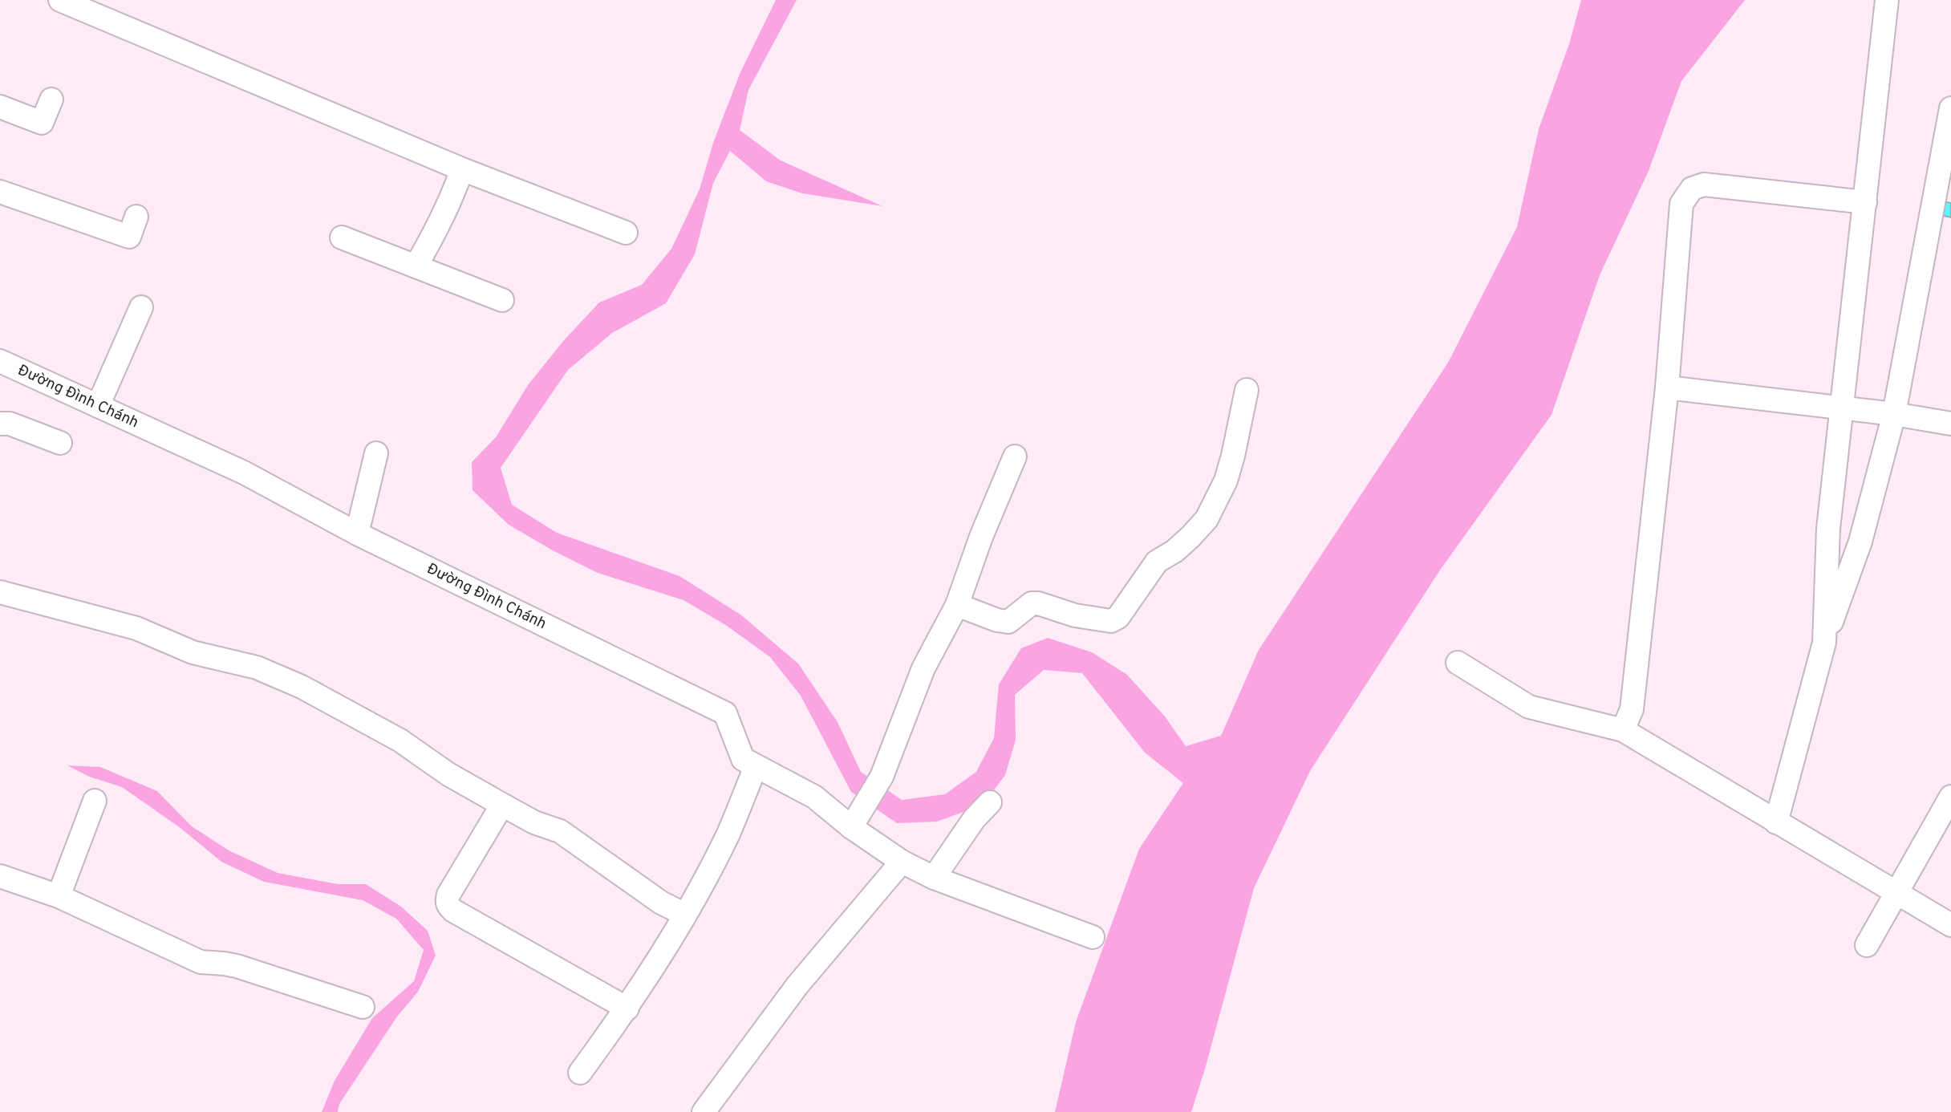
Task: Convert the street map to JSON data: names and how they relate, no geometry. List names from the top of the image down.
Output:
{
  "streets": {
    "street": ["Đường Đình Chánh"]
  }
}
